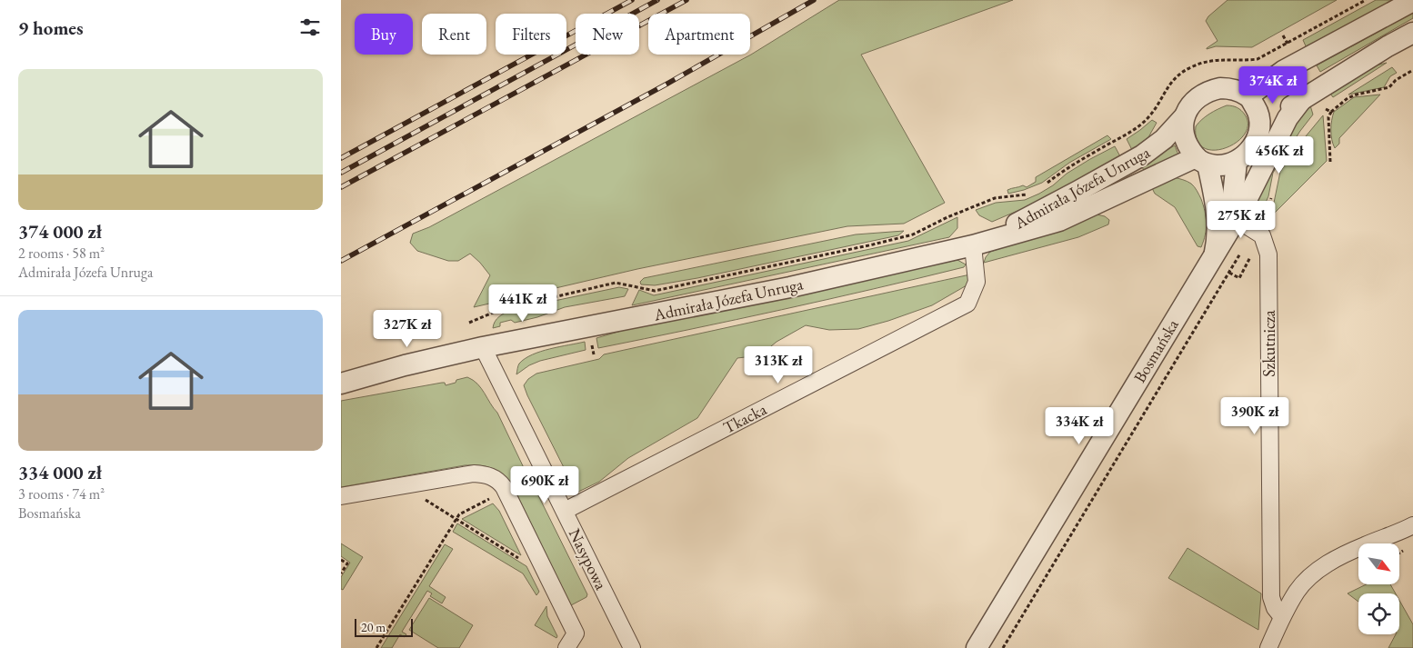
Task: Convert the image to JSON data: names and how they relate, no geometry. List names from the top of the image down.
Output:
{
  "streets": {
    "street": [
      "Admirała Józefa Unruga",
      "Szkutnicza",
      "Bosmańska",
      "Tkacka",
      "Nasypowa"
    ]
  },
  "crossings": [
    ["Admirała Józefa Unruga", "Bosmańska"],
    ["Admirała Józefa Unruga", "Tkacka"],
    ["Admirała Józefa Unruga", "Nasypowa"],
    ["Szkutnicza", "Bosmańska"],
    ["Tkacka", "Nasypowa"]
  ],
  "scale_bar": "20 m",
  "north": "bottom right",
  "page": {
    "heading": "9 homes",
    "chip": [
      "Buy",
      "Rent",
      "Filters",
      "New",
      "Apartment"
    ],
    "list": [
      {
        "name": "374 000 zł",
        "note": "2 rooms · 58 m² · Admirała Józefa Unruga"
      },
      {
        "name": "334 000 zł",
        "note": "3 rooms · 74 m² · Bosmańska"
      }
    ],
    "price": [
      "374K zł",
      "456K zł",
      "275K zł",
      "441K zł",
      "327K zł",
      "313K zł",
      "390K zł",
      "334K zł",
      "690K zł"
    ],
    "scale": "20 m"
  }
}
